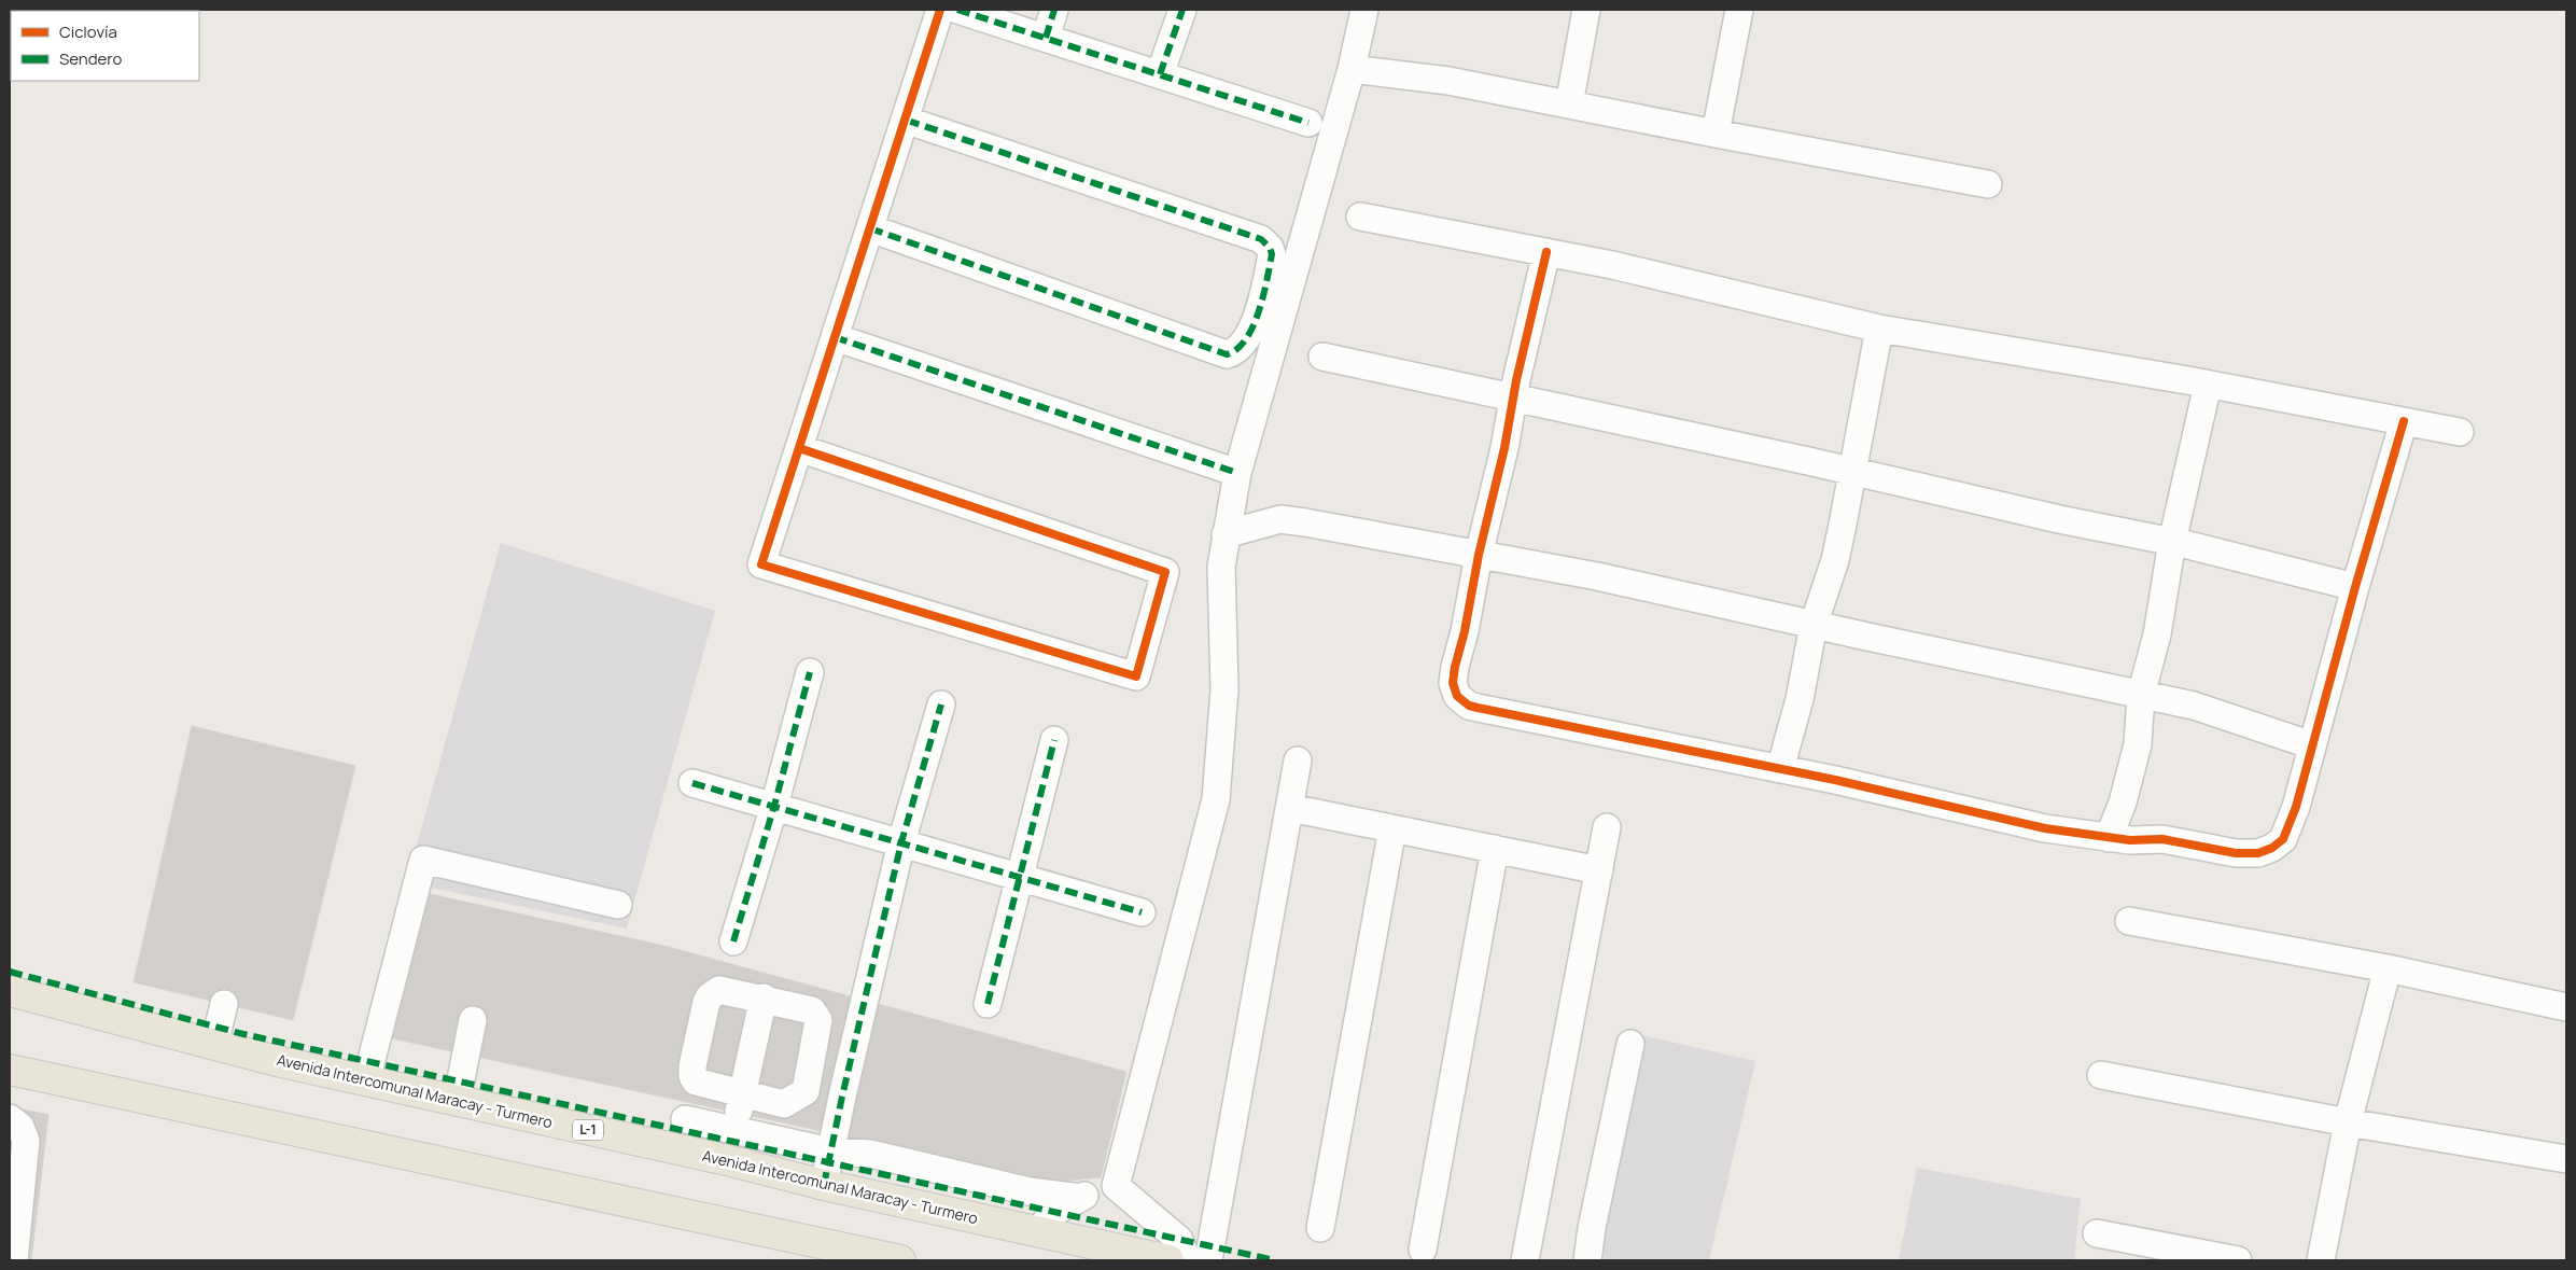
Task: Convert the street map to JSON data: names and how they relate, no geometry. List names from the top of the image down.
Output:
{
  "streets": {
    "main road": ["Avenida Intercomunal Maracay - Turmero", "L-1"]
  },
  "legend": ["Ciclovía", "Sendero"]
}
